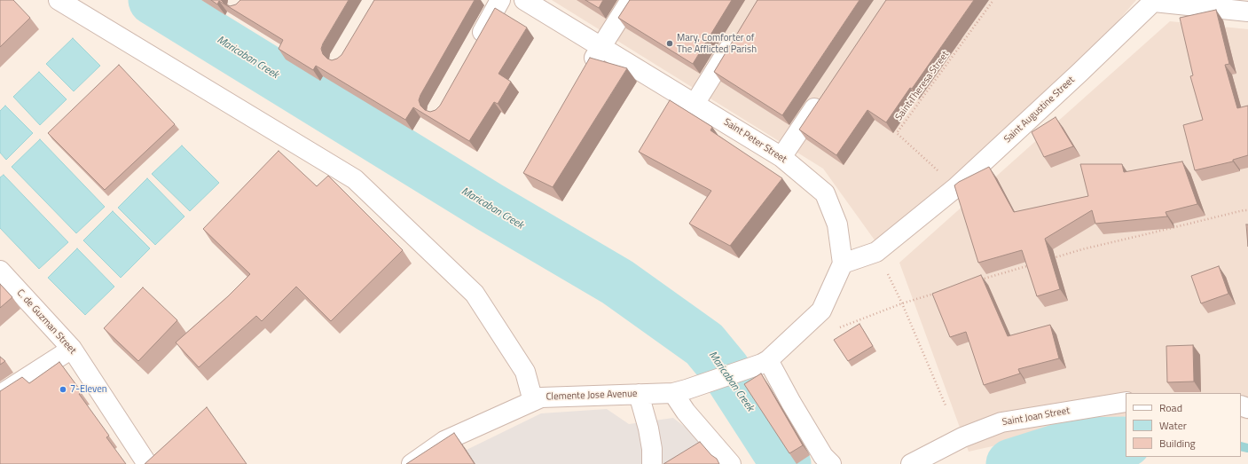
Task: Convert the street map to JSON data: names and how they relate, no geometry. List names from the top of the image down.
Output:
{
  "streets": {
    "street": [
      "Saint Augustine Street",
      "Saint Peter Street",
      "C. de Guzman Street",
      "Clemente Jose Avenue",
      "Saint Joan Street"
    ],
    "path": ["Saint Theresa Street"]
  },
  "crossings": [
    ["Saint Theresa Street", "Saint Augustine Street"],
    ["Saint Augustine Street", "Saint Peter Street"]
  ],
  "water": ["Maricaban Creek"],
  "places": ["Mary, Comforter of The Afflicted Parish", "7-Eleven"],
  "legend": ["Road", "Water", "Building"]
}
